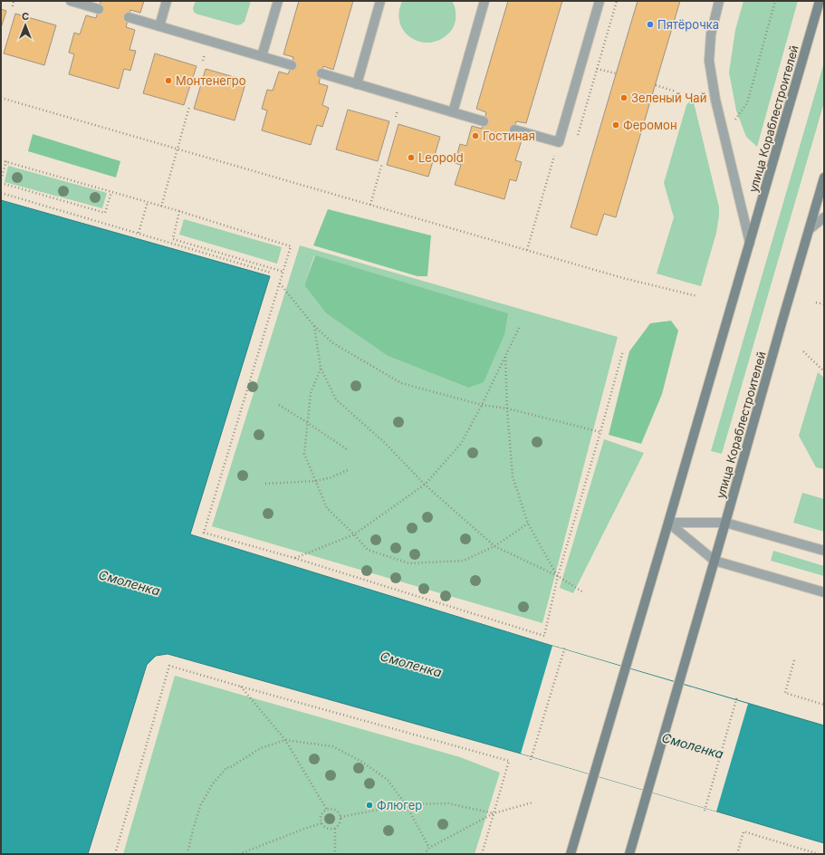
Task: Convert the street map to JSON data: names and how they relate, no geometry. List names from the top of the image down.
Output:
{
  "streets": {
    "main road": ["улица Кораблестроителей"]
  },
  "water": ["Смоленка"],
  "places": [
    "Пятёрочка",
    "Монтенегро",
    "Зеленый Чай",
    "Феромон",
    "Гостиная",
    "Leopold",
    "Флюгер"
  ],
  "north": "top"
}
